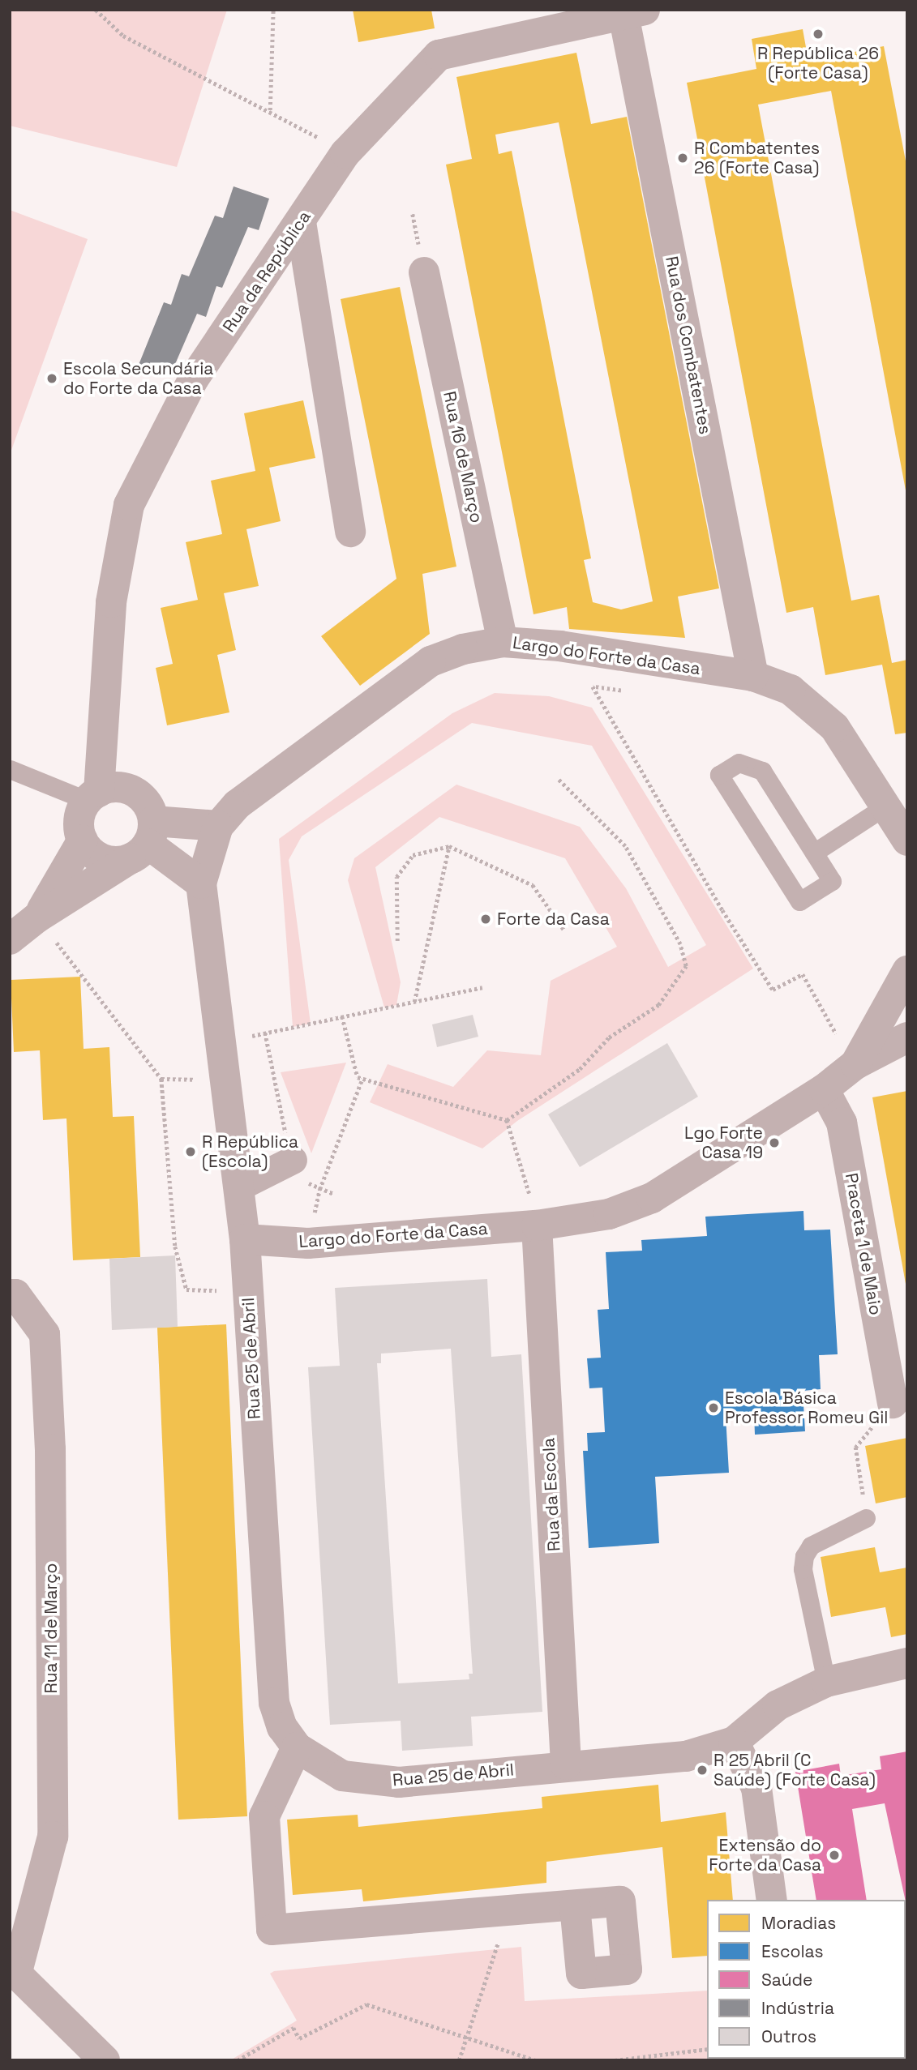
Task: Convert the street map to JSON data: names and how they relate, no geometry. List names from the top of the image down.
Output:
{
  "streets": {
    "street": [
      "Rua da República",
      "Rua dos Combatentes",
      "Rua 16 de Março",
      "Largo do Forte da Casa",
      "Praceta 1 de Maio",
      "Rua 25 de Abril",
      "Rua da Escola",
      "Rua 11 de Março"
    ]
  },
  "crossings": [
    ["Rua da República", "Rua dos Combatentes"],
    ["Rua dos Combatentes", "Largo do Forte da Casa"],
    ["Rua 16 de Março", "Largo do Forte da Casa"],
    ["Largo do Forte da Casa", "Praceta 1 de Maio"],
    ["Largo do Forte da Casa", "Rua 25 de Abril"],
    ["Largo do Forte da Casa", "Rua da Escola"],
    ["Rua 25 de Abril", "Rua da Escola"]
  ],
  "places": [
    "R República 26 (Forte Casa)",
    "R Combatentes 26 (Forte Casa)",
    "Escola Secundária do Forte da Casa",
    "Forte da Casa",
    "Lgo Forte Casa 19",
    "R República (Escola)",
    "Escola Básica Professor Romeu Gil",
    "R 25 Abril (C Saúde) (Forte Casa)",
    "Extensão do Forte da Casa"
  ],
  "legend": [
    "Moradias",
    "Escolas",
    "Saúde",
    "Indústria",
    "Outros"
  ]
}
